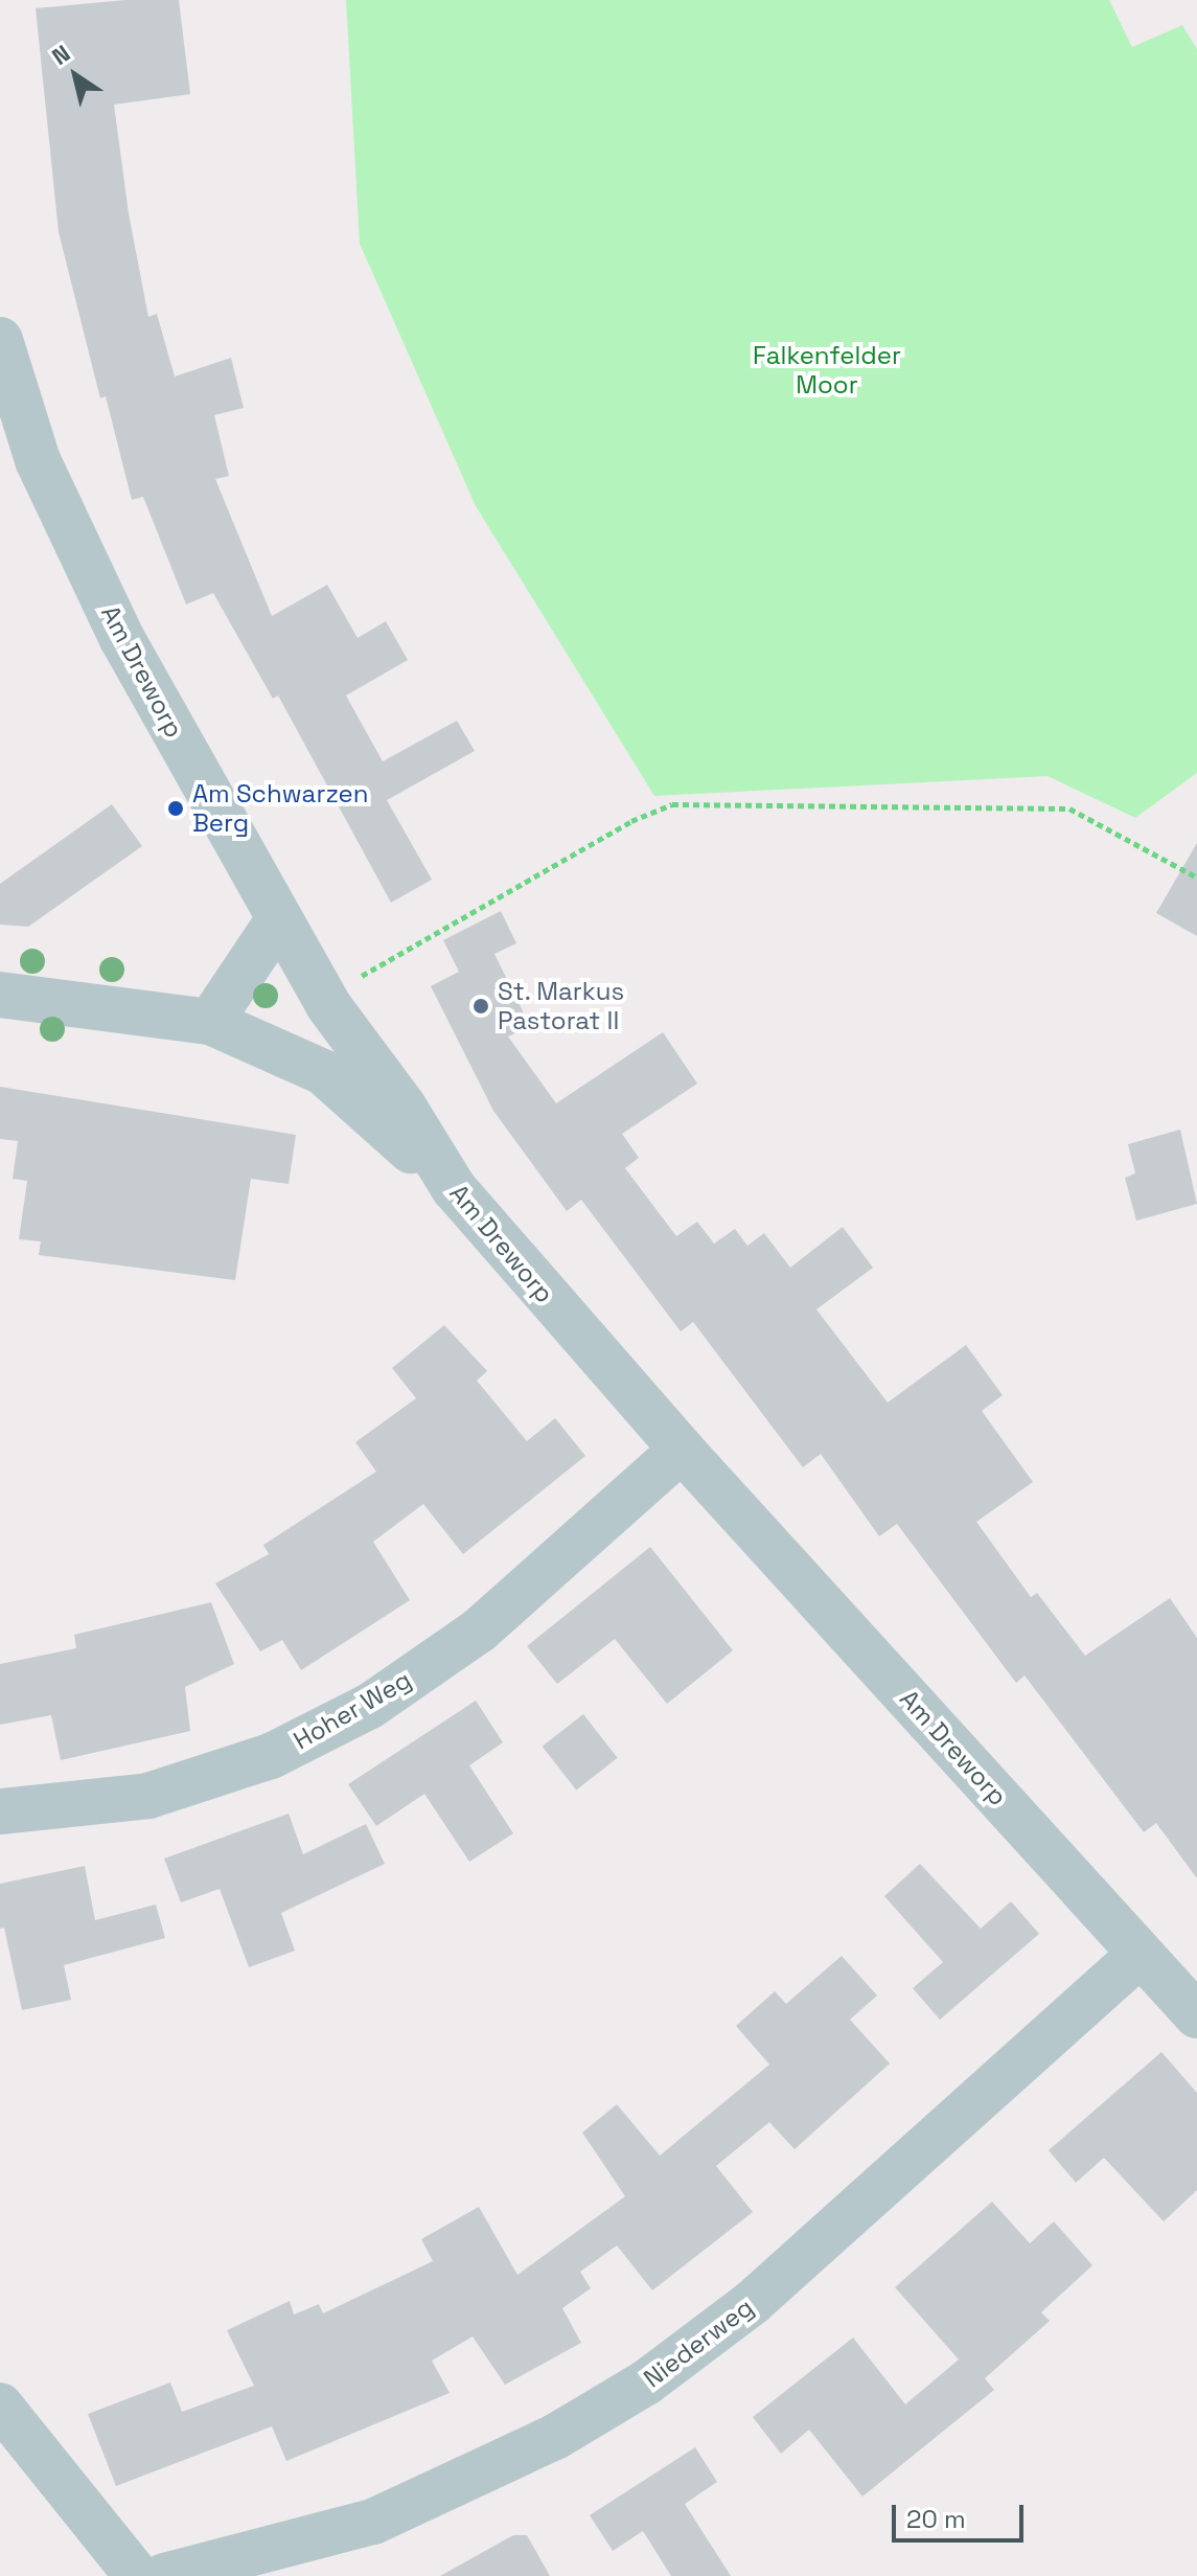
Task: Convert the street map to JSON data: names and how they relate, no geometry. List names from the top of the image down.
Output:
{
  "streets": {
    "street": ["Am Dreworp", "Hoher Weg", "Niederweg"]
  },
  "crossings": [
    ["Am Dreworp", "Hoher Weg"],
    ["Am Dreworp", "Niederweg"]
  ],
  "parks": ["Falkenfelder Moor"],
  "places": ["Am Schwarzen Berg", "St. Markus Pastorat II"],
  "scale_bar": "20 m",
  "north": "top left"
}
